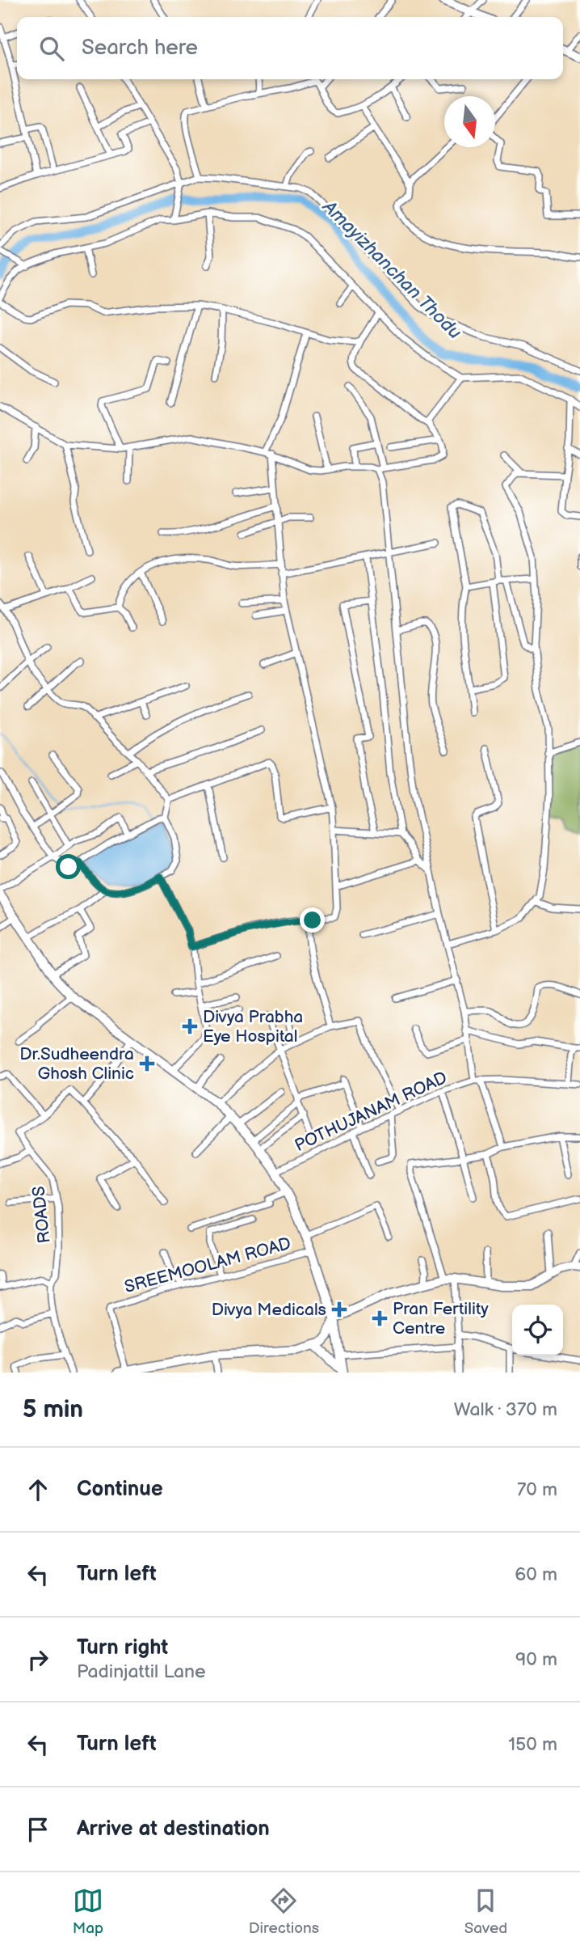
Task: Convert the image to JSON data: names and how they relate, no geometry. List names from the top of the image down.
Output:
{
  "streets": {
    "street": ["POTHUJANAM ROAD", "ROADS", "SREEMOOLAM ROAD"]
  },
  "water": ["Amayizhanchan Thodu"],
  "places": {
    "health": [
      "Divya Prabha Eye Hospital",
      "Dr.Sudheendra Ghosh Clinic",
      "Divya Medicals",
      "Pran Fertility Centre"
    ]
  },
  "north": "bottom",
  "page": {
    "search": "Search here",
    "heading": ["5 min", "Walk · 370 m"],
    "list": [
      ["Continue", "70 m"],
      ["Turn left", "60 m"],
      ["Turn right", "Padinjattil Lane", "90 m"],
      ["Turn left", "150 m"],
      "Arrive at destination"
    ],
    "nav": ["Map", "Directions", "Saved"]
  }
}
